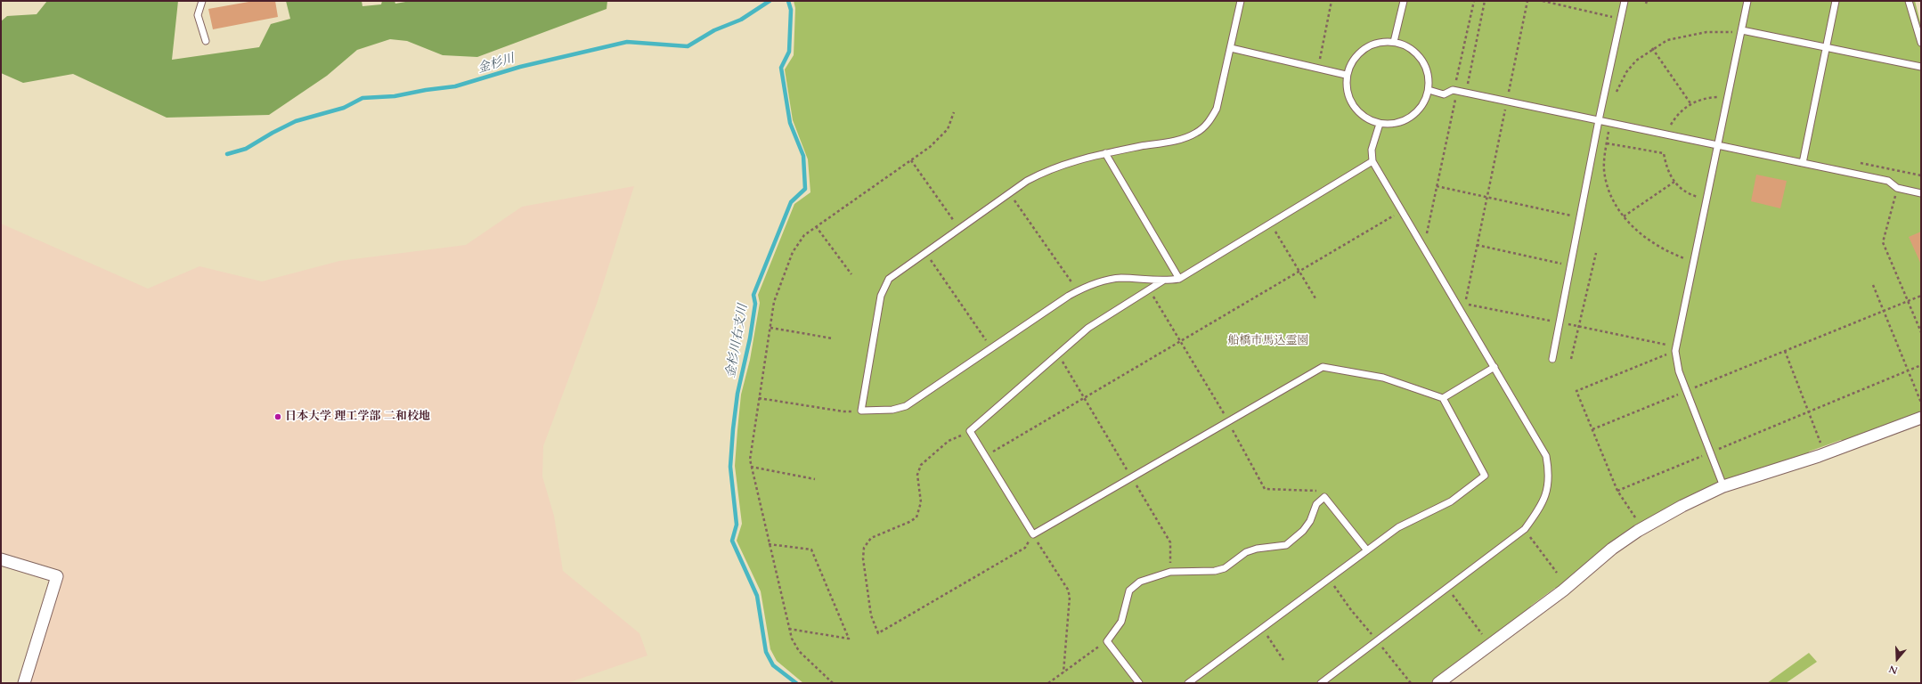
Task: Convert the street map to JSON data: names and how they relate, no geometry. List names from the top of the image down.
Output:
{
  "water": ["金杉川", "金杉川右支川"],
  "parks": ["船橋市馬込霊園"],
  "places": ["日本大学 理工学部 二和校地"],
  "north": "bottom"
}
